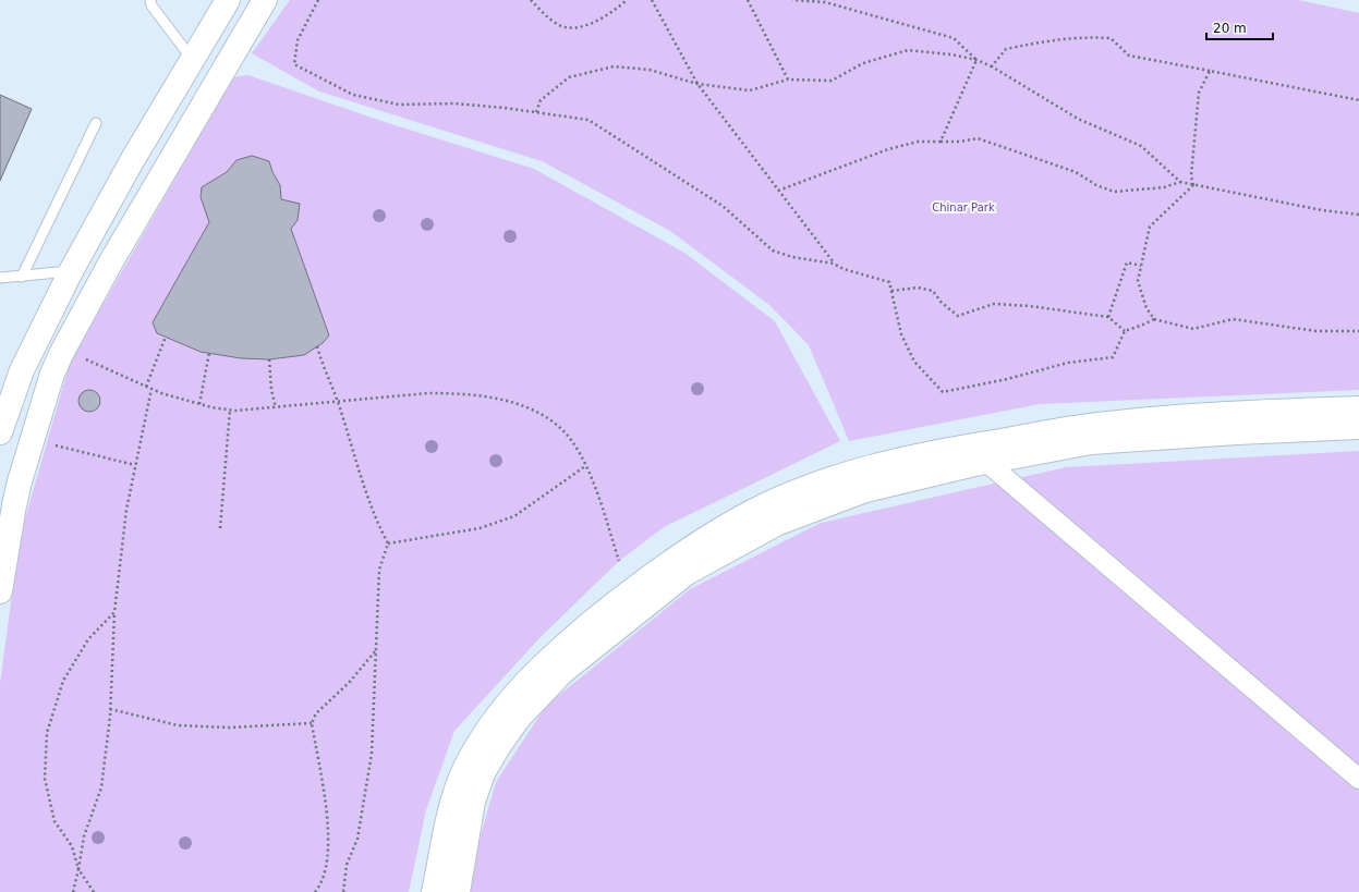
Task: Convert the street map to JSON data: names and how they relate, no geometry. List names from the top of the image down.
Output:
{
  "parks": ["Chinar Park"],
  "scale_bar": "20 m"
}
